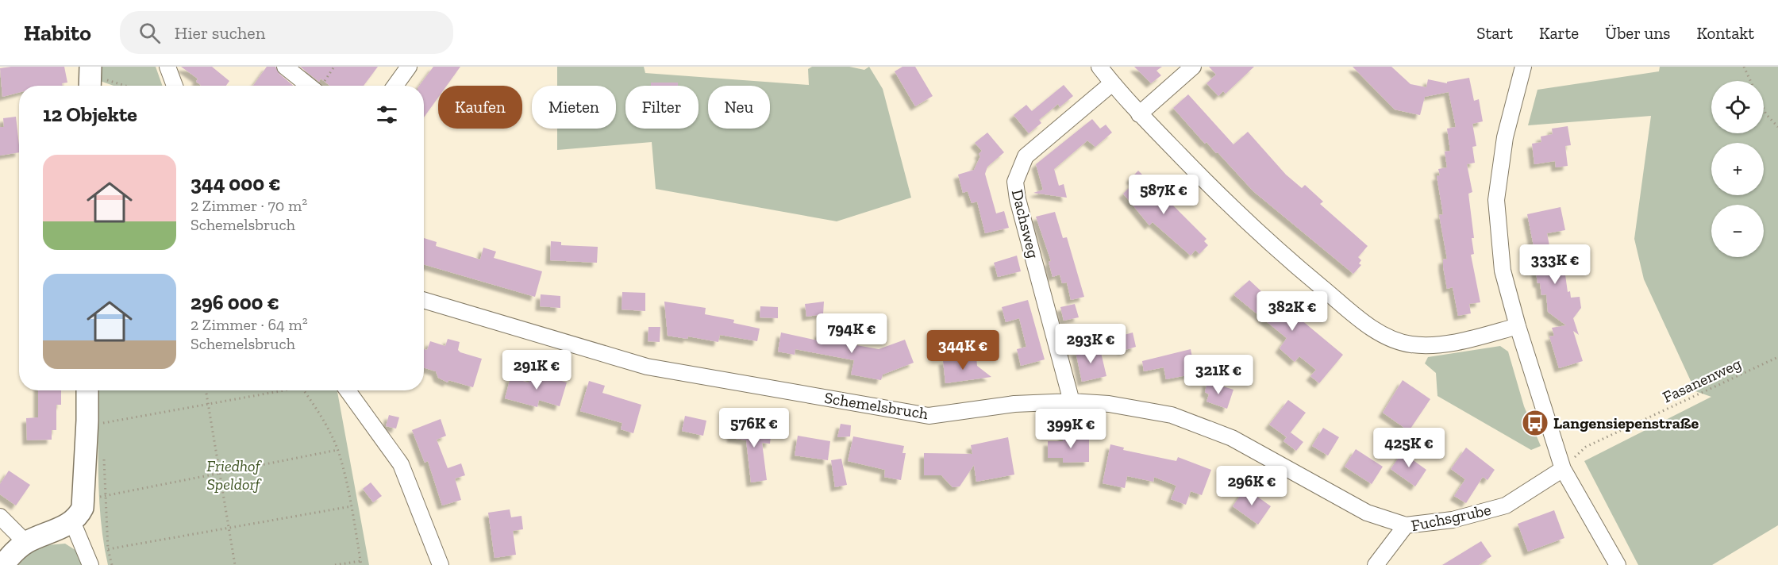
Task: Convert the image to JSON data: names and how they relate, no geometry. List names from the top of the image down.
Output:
{
  "streets": {
    "street": ["Dachsweg", "Schemelsbruch", "Fuchsgrube"],
    "path": ["Fasanenweg"]
  },
  "crossings": [
    ["Dachsweg", "Schemelsbruch"],
    ["Fasanenweg", "Fuchsgrube"],
    ["Schemelsbruch", "Fuchsgrube"]
  ],
  "parks": ["Friedhof Speldorf"],
  "places": {
    "bus stop": ["Langensiepenstraße"]
  },
  "page": {
    "header": "Habito",
    "search": "Hier suchen",
    "nav": [
      "Start",
      "Karte",
      "Über uns",
      "Kontakt"
    ],
    "map_buttons": ["+", "−"],
    "chip": [
      "Kaufen",
      "Mieten",
      "Filter",
      "Neu"
    ],
    "heading": "12 Objekte",
    "list": [
      {
        "name": "344 000 €",
        "note": "2 Zimmer · 70 m² · Schemelsbruch"
      },
      {
        "name": "296 000 €",
        "note": "2 Zimmer · 64 m² · Schemelsbruch"
      }
    ],
    "price": [
      "587K €",
      "333K €",
      "382K €",
      "794K €",
      "293K €",
      "344K €",
      "291K €",
      "321K €",
      "576K €",
      "399K €",
      "425K €",
      "296K €"
    ]
  }
}
